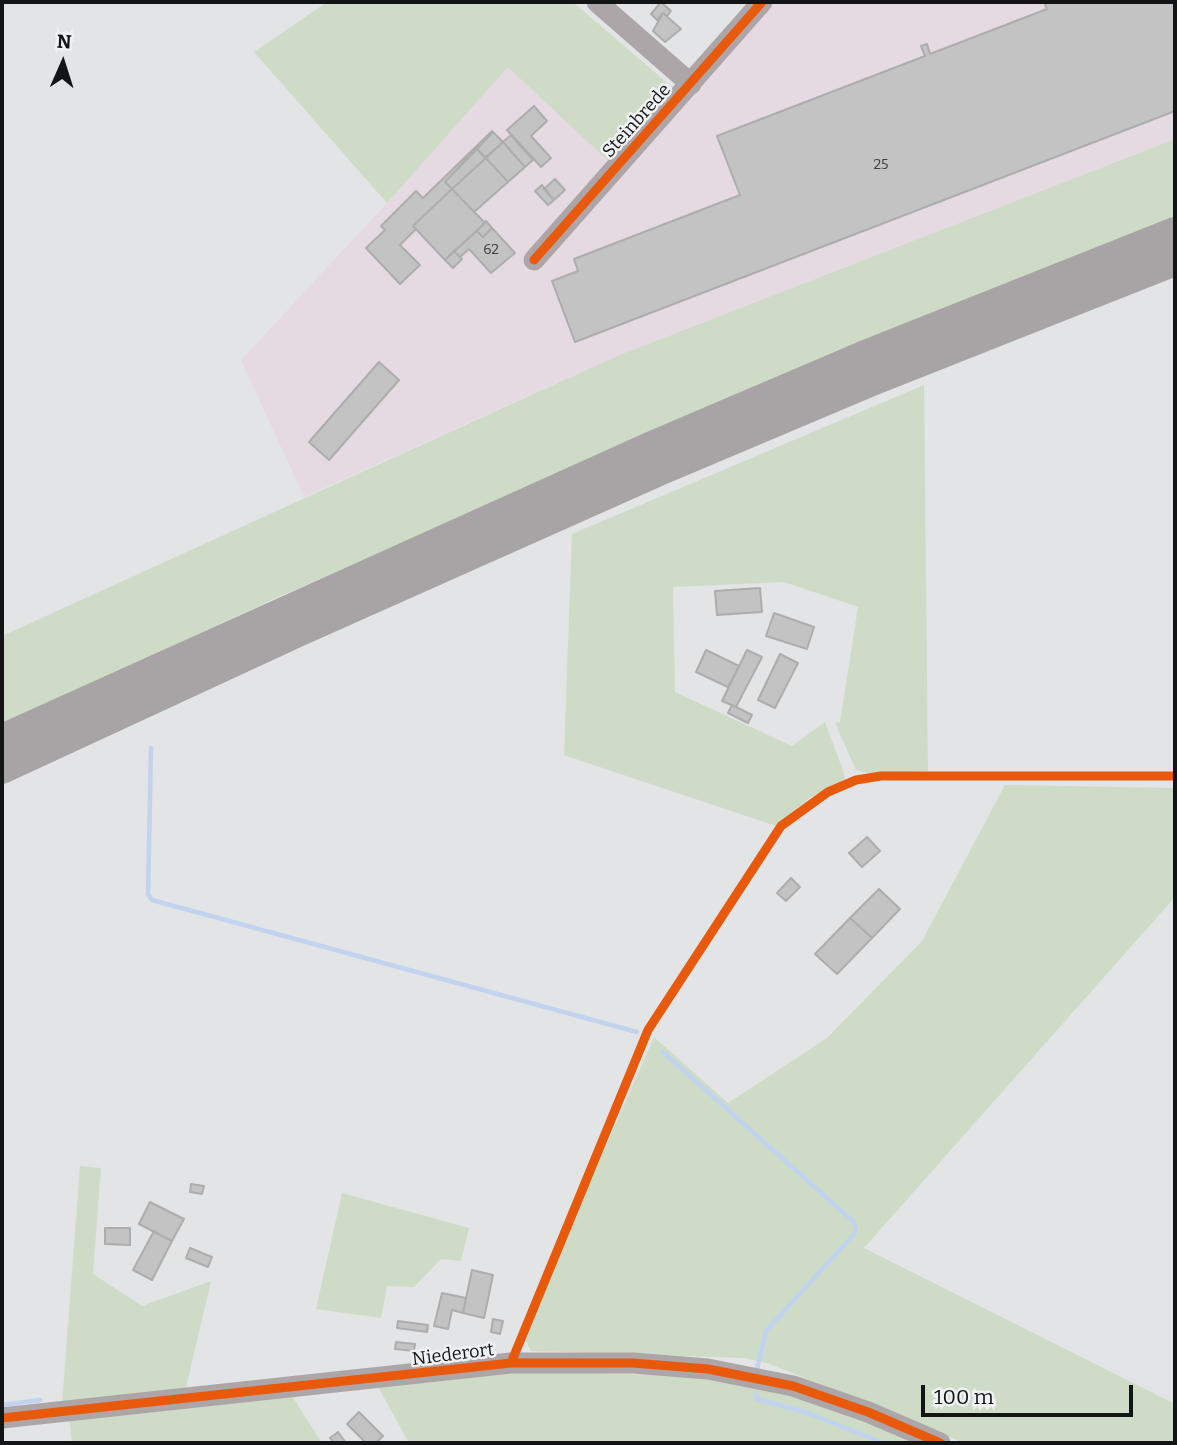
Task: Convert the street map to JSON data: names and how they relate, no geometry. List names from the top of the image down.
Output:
{
  "streets": {
    "street": ["Steinbrede", "Niederort"]
  },
  "house_numbers": ["25", "62"],
  "scale_bar": "100 m",
  "north": "top"
}
